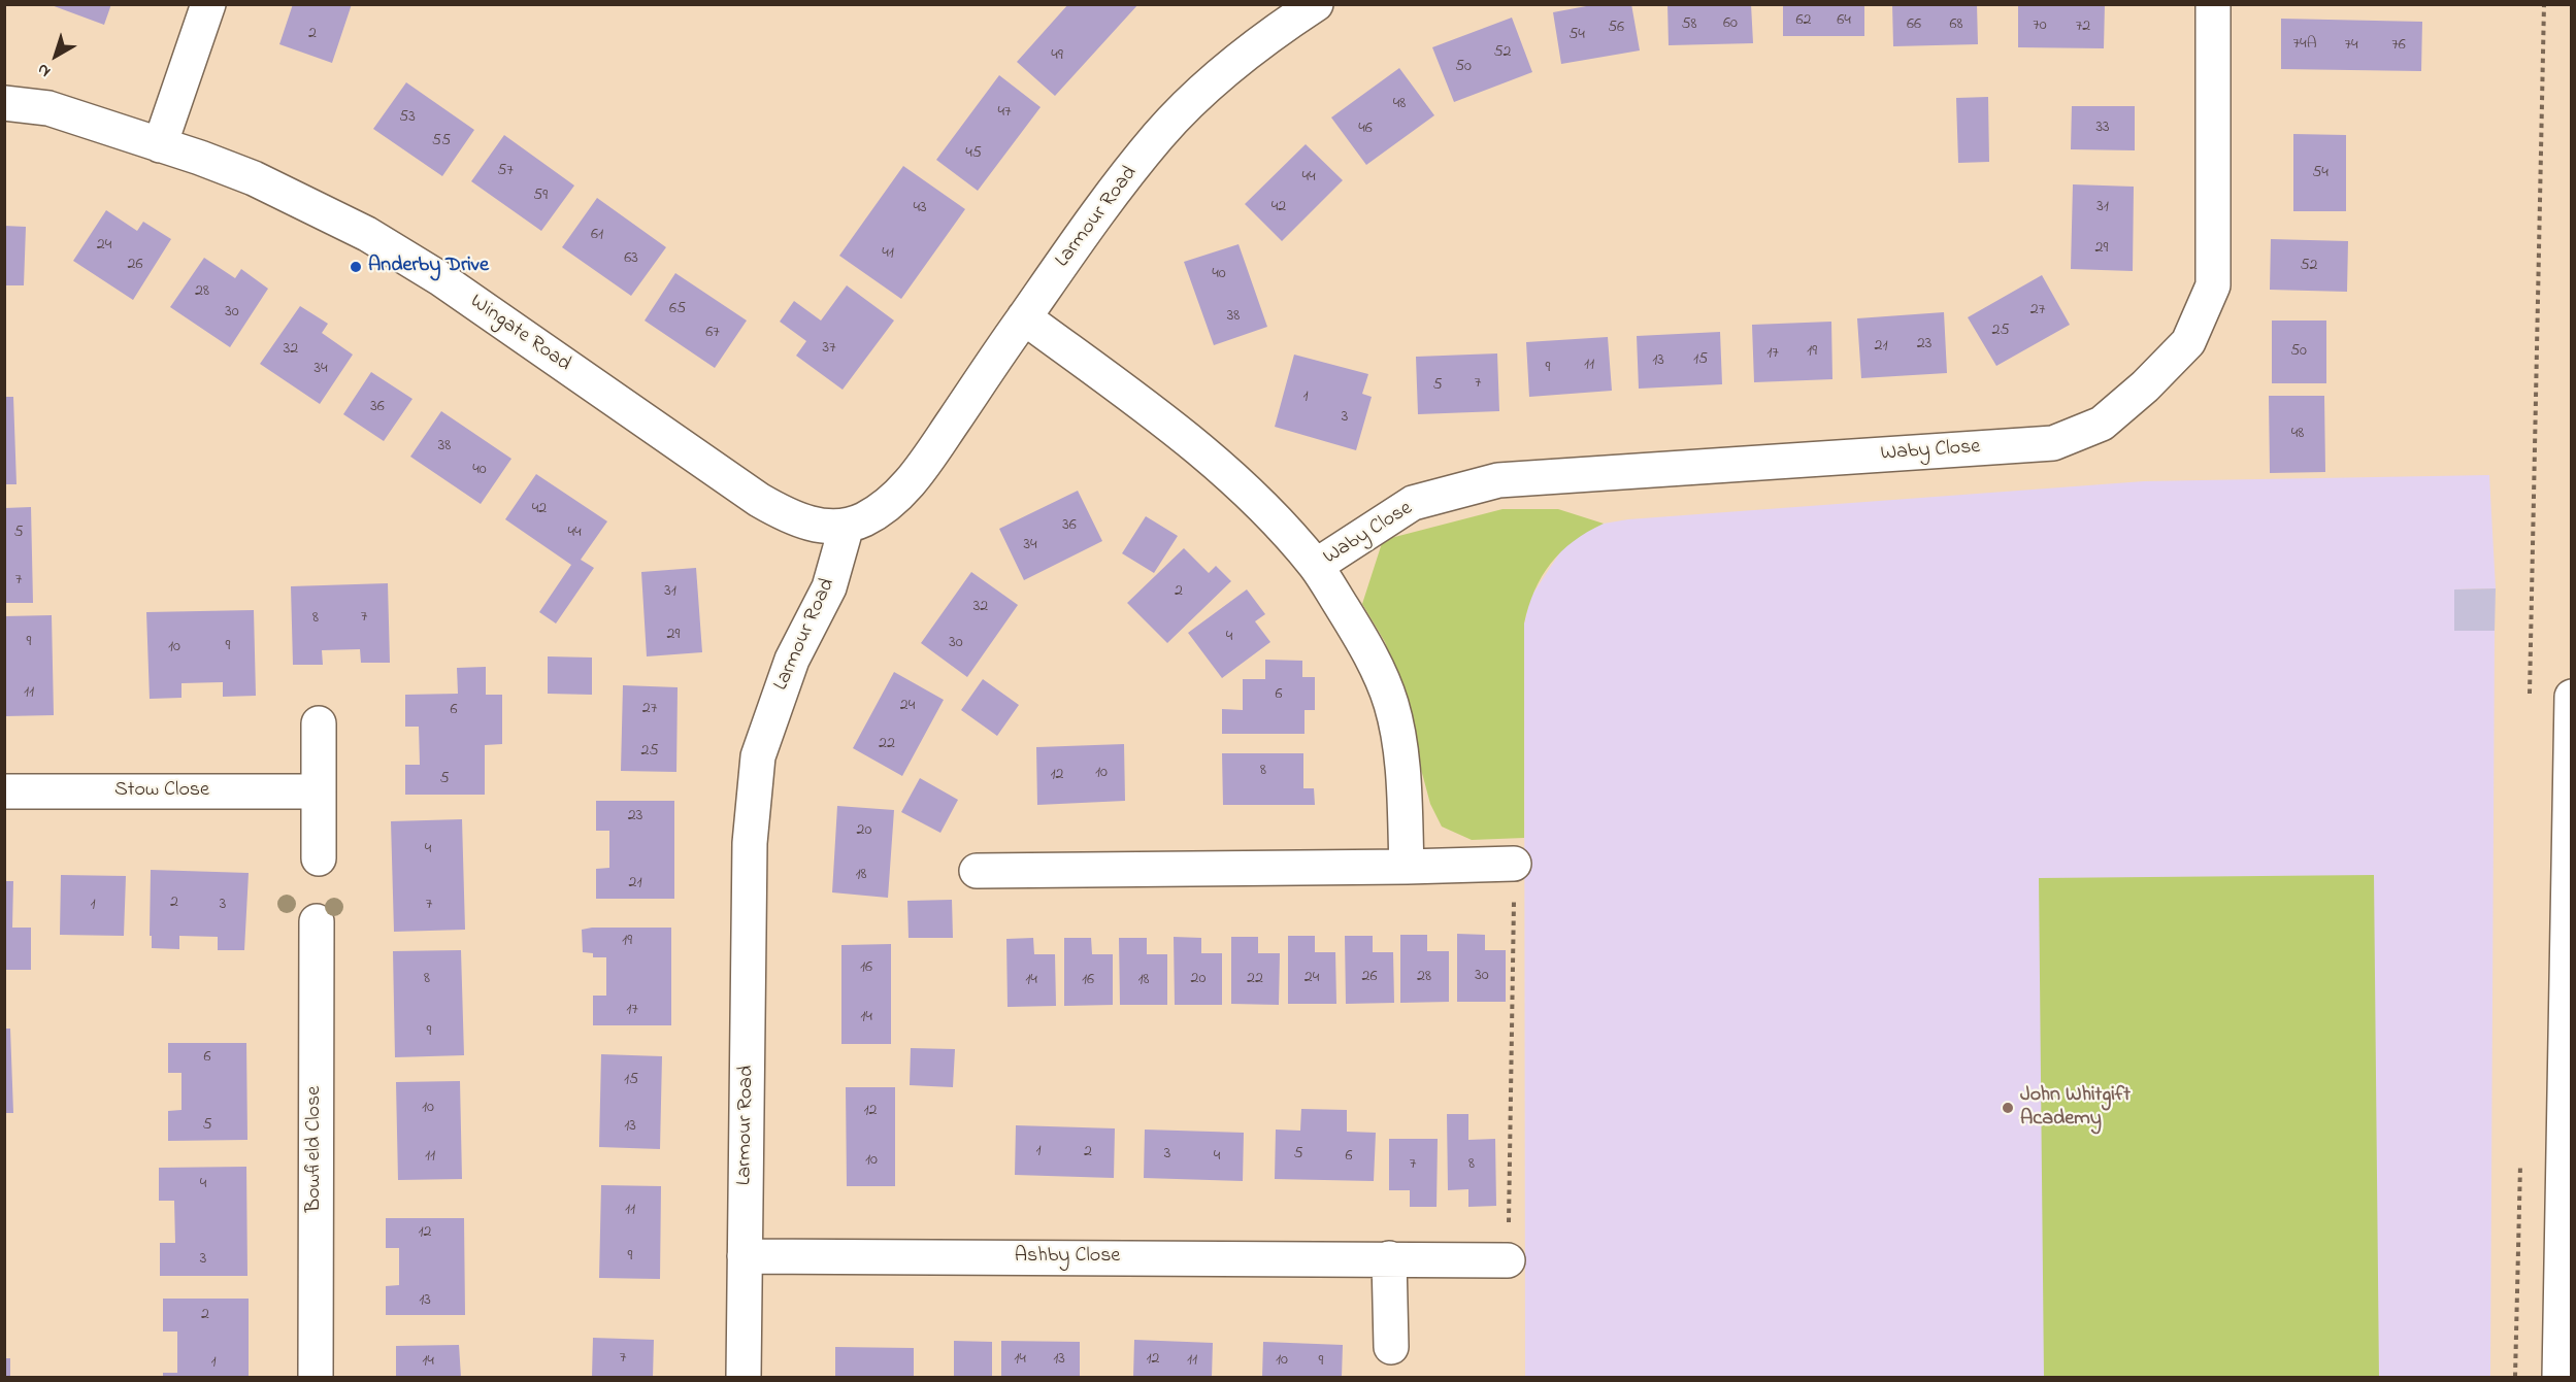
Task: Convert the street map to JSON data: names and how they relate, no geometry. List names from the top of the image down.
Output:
{
  "streets": {
    "street": [
      "Larmour Road",
      "Wingate Road",
      "Waby Close",
      "Stow Close",
      "Bowfield Close",
      "Ashby Close"
    ]
  },
  "crossings": [
    ["Larmour Road", "Wingate Road"],
    ["Larmour Road", "Waby Close"],
    ["Larmour Road", "Ashby Close"]
  ],
  "places": ["Anderby Drive", "John Whitgift Academy"],
  "house_numbers": [
    "62",
    "64",
    "60",
    "58",
    "66",
    "68",
    "70",
    "72",
    "56",
    "2",
    "54",
    "74A",
    "74",
    "76",
    "52",
    "49",
    "50",
    "48",
    "47",
    "53",
    "33",
    "46",
    "55",
    "45",
    "57",
    "54",
    "44",
    "59",
    "42",
    "31",
    "43",
    "61",
    "24",
    "29",
    "41",
    "63",
    "26",
    "52",
    "40",
    "28",
    "65",
    "27",
    "30",
    "38",
    "25",
    "67",
    "23",
    "21",
    "37",
    "32",
    "19",
    "50",
    "17",
    "15",
    "13",
    "11",
    "9",
    "34",
    "7",
    "5",
    "1",
    "36",
    "3",
    "48",
    "38",
    "40",
    "42",
    "36",
    "5",
    "44",
    "34",
    "7",
    "31",
    "2",
    "32",
    "7",
    "8",
    "29",
    "4",
    "9",
    "30",
    "9",
    "10",
    "11",
    "6",
    "24",
    "27",
    "6",
    "22",
    "25",
    "8",
    "10",
    "12",
    "5",
    "23",
    "20",
    "4",
    "18",
    "21",
    "2",
    "1",
    "3",
    "7",
    "19",
    "16",
    "30",
    "26",
    "28",
    "24",
    "8",
    "20",
    "22",
    "14",
    "16",
    "18",
    "17",
    "14",
    "9",
    "6",
    "15",
    "10",
    "12",
    "5",
    "13",
    "1",
    "2",
    "3",
    "5",
    "11",
    "4",
    "6",
    "10",
    "7",
    "8",
    "4",
    "11",
    "12",
    "9",
    "3",
    "13",
    "2",
    "7",
    "14",
    "13",
    "12",
    "11",
    "10",
    "14",
    "9",
    "1"
  ],
  "north": "bottom left"
}
